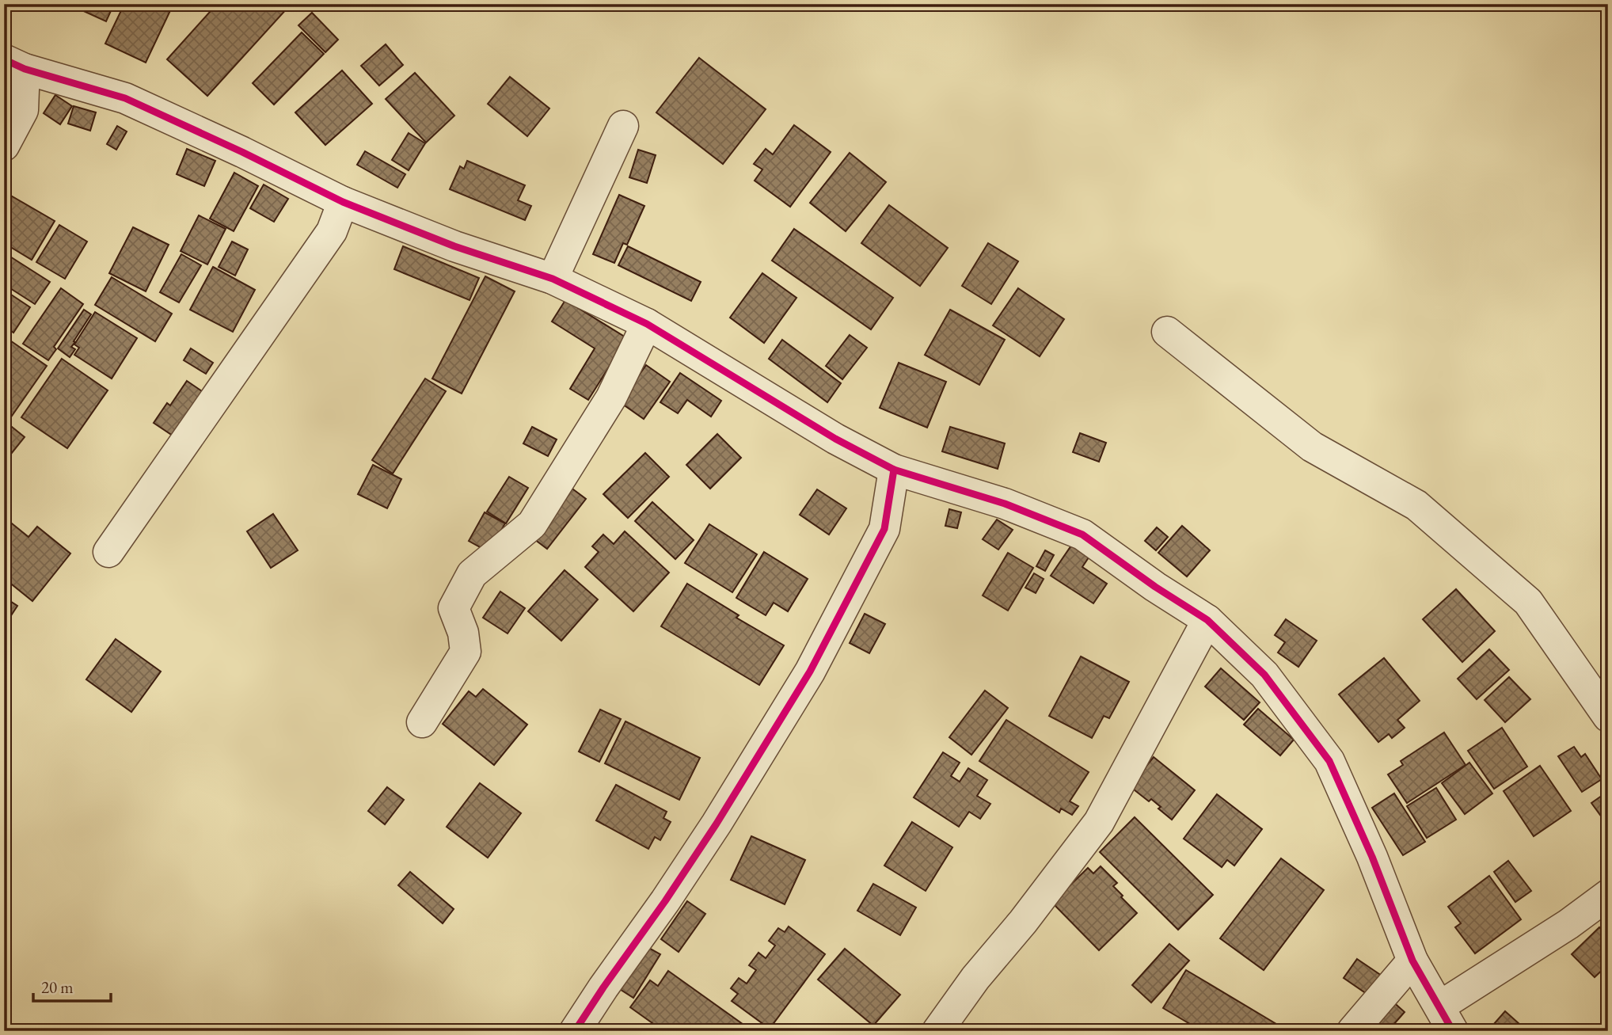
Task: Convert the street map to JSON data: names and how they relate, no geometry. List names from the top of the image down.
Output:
{
  "scale_bar": "20 m"
}
